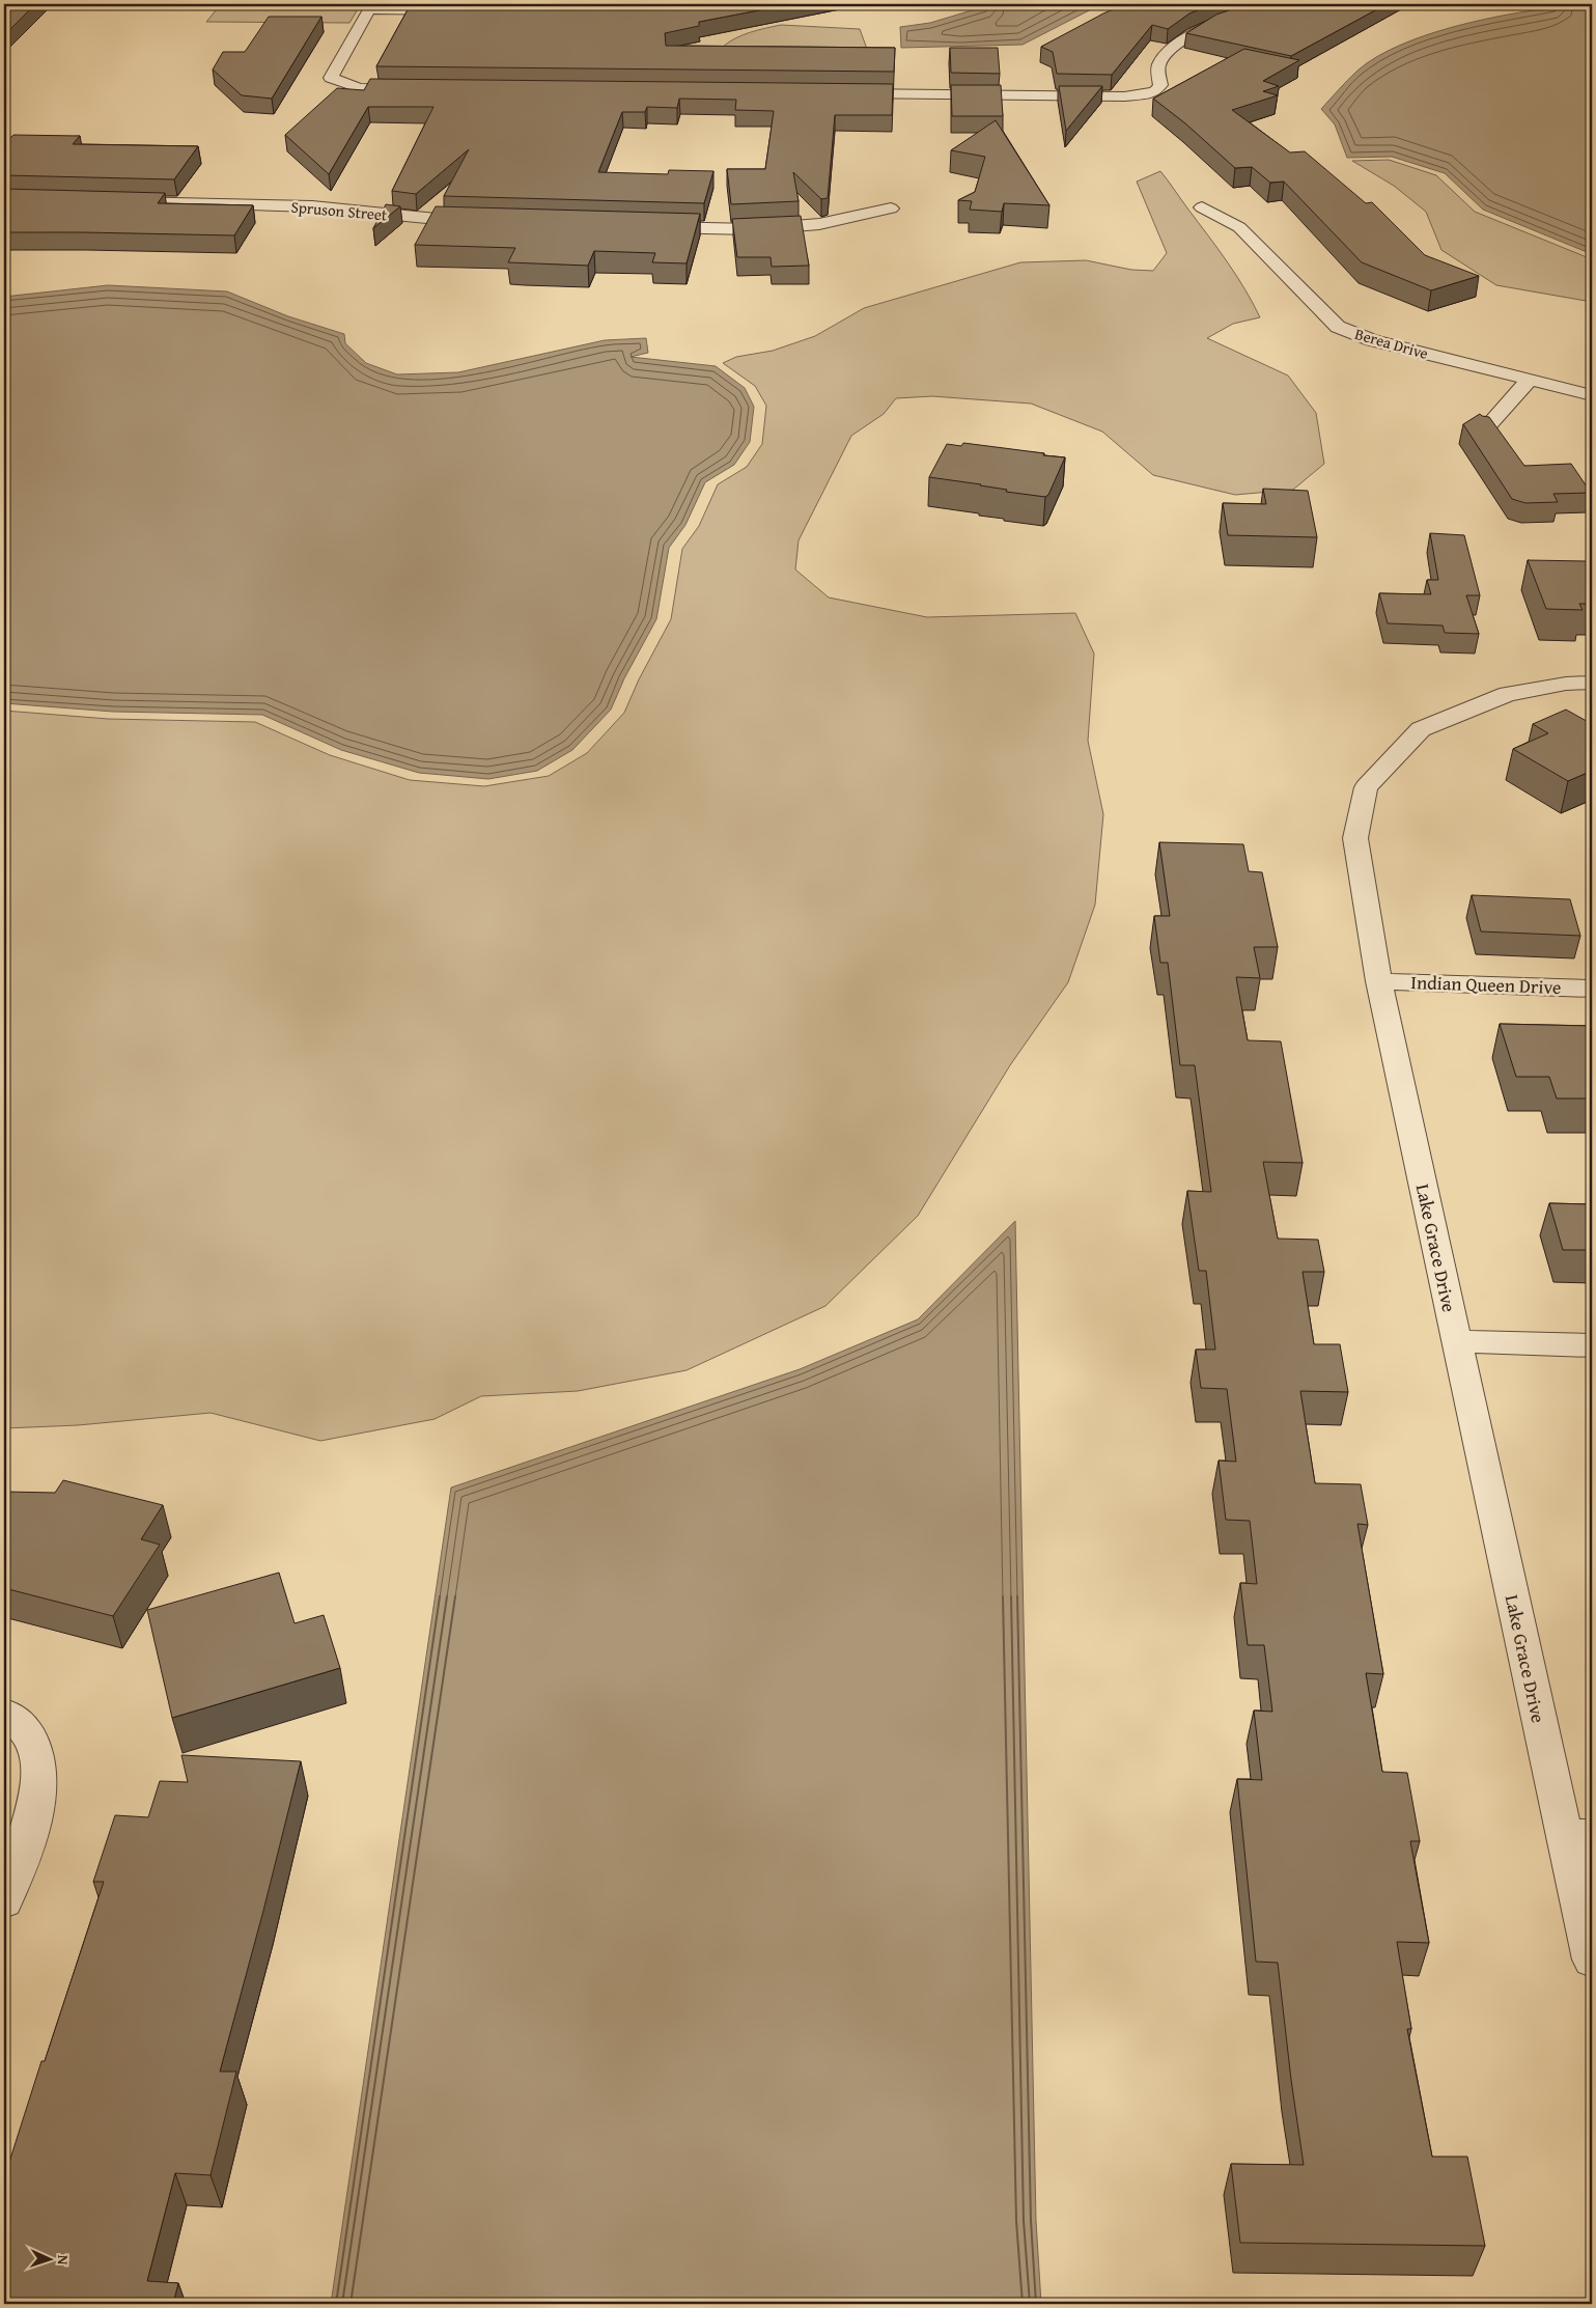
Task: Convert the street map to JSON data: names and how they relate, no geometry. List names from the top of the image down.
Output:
{
  "streets": {
    "street": [
      "Spruson Street",
      "Berea Drive",
      "Indian Queen Drive",
      "Lake Grace Drive"
    ]
  },
  "crossings": [
    ["Indian Queen Drive", "Lake Grace Drive"]
  ],
  "north": "right"
}
